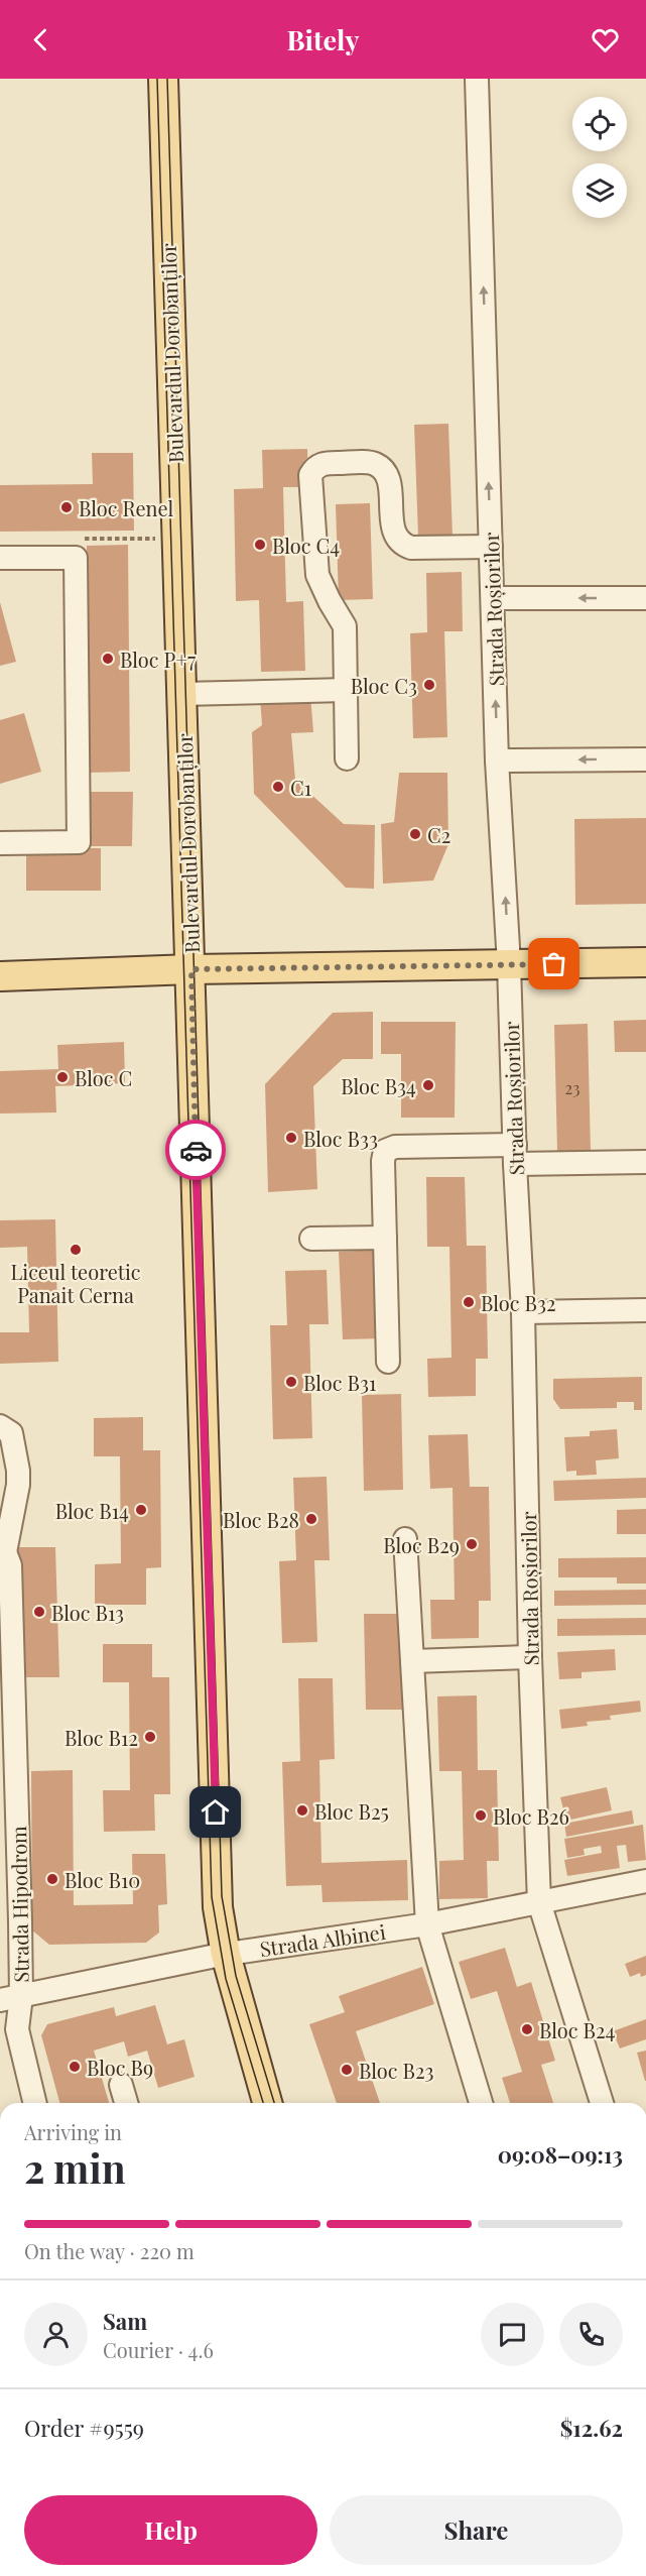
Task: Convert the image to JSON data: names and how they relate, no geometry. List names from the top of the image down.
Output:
{
  "streets": {
    "main road": ["Bulevardul Dorobanților"],
    "street": ["Strada Roșiorilor", "Strada Hipodrom", "Strada Albinei"]
  },
  "crossings": [
    ["Bulevardul Dorobanților", "Strada Albinei"],
    ["Strada Roșiorilor", "Strada Albinei"],
    ["Strada Hipodrom", "Strada Albinei"]
  ],
  "one_way": ["Strada Roșiorilor"],
  "places": [
    "Bloc Renel",
    "Bloc C4",
    "Bloc P+7",
    "Bloc C3",
    "C1",
    "C2",
    "Bloc C",
    "Bloc B34",
    "Bloc B33",
    "Liceul teoretic Panait Cerna",
    "Bloc B32",
    "Bloc B31",
    "Bloc B14",
    "Bloc B28",
    "Bloc B29",
    "Bloc B13",
    "Bloc B12",
    "Bloc B25",
    "Bloc B26",
    "Bloc B10",
    "Bloc B24",
    "Bloc B9",
    "Bloc B23"
  ],
  "house_numbers": ["23"],
  "page": {
    "header": "Bitely",
    "heading": ["2 min", "Arriving in", "09:08–09:13"],
    "panel": [
      "Sam",
      "Courier · 4.6",
      "Order #9559",
      "$12.62"
    ],
    "bar": "On the way · 220 m",
    "buttons": ["Help", "Share"]
  }
}
